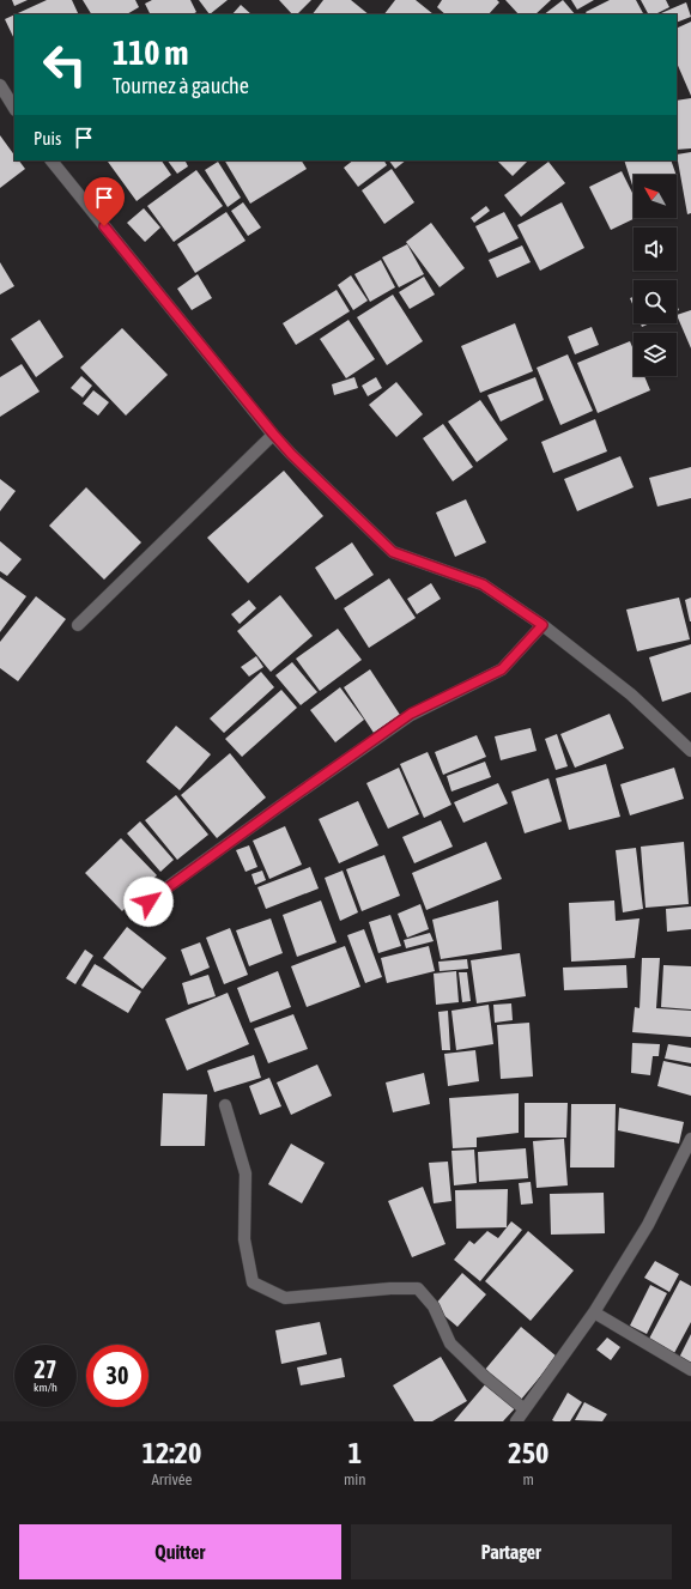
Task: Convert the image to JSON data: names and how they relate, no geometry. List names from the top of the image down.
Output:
{
  "north": "top left",
  "page": {
    "turn": ["110 m", "Tournez à gauche"],
    "then": "Puis",
    "speed": "27 km/h",
    "limit": "30",
    "eta": [
      "12:20",
      "Arrivée",
      "1",
      "min",
      "250",
      "m"
    ],
    "buttons": ["Quitter", "Partager"]
  }
}
